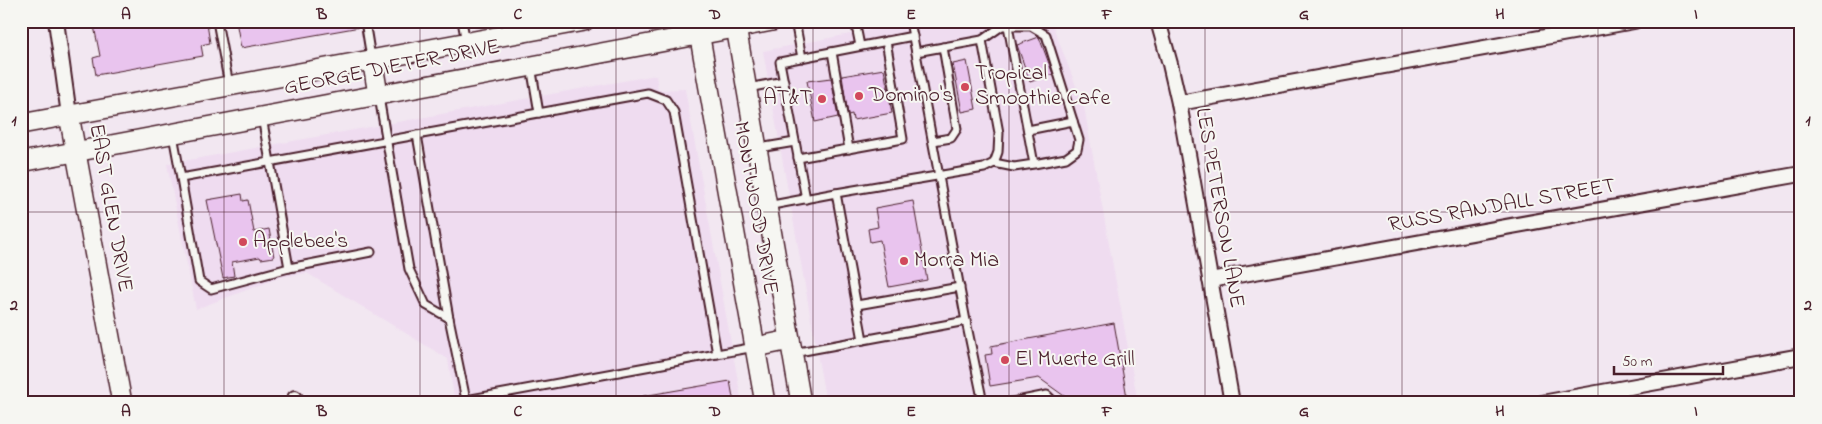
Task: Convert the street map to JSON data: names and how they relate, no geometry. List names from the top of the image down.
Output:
{
  "streets": {
    "main road": ["GEORGE DIETER DRIVE", "EAST GLEN DRIVE", "MONTWOOD DRIVE"],
    "street": ["RUSS RANDALL STREET", "LES PETERSON LANE"]
  },
  "crossings": [
    ["GEORGE DIETER DRIVE", "EAST GLEN DRIVE"],
    ["GEORGE DIETER DRIVE", "MONTWOOD DRIVE"],
    ["RUSS RANDALL STREET", "LES PETERSON LANE"]
  ],
  "places": [
    "Tropical Smoothie Cafe",
    "Domino's",
    "AT&T",
    "Applebee's",
    "Morra Mia",
    "El Muerte Grill"
  ],
  "scale_bar": "50 m",
  "grid": {
    "columns": [
      "A",
      "B",
      "C",
      "D",
      "E",
      "F",
      "G",
      "H",
      "I"
    ],
    "rows": ["1", "2"]
  }
}
